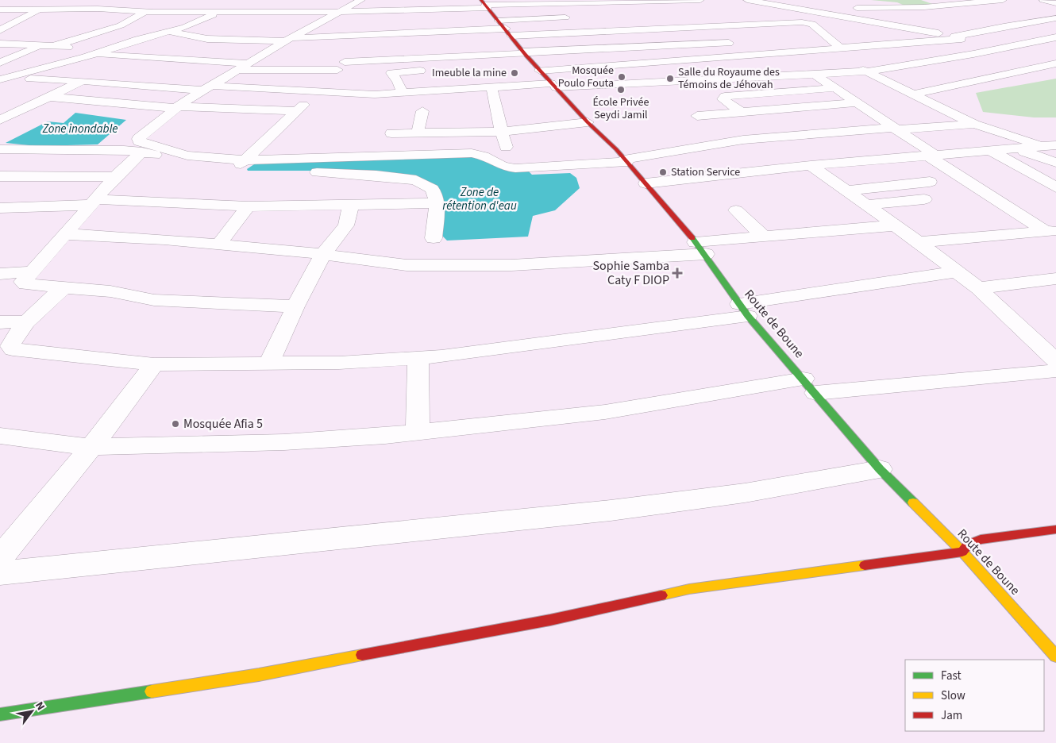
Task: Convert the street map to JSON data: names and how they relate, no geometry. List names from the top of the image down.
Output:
{
  "streets": {
    "street": ["Route de Boune"]
  },
  "water": ["Zone inondable", "Zone de rétention d'eau"],
  "places": {
    "other": [
      "Imeuble la mine",
      "Mosquée Poulo Fouta",
      "Salle du Royaume des Témoins de Jéhovah",
      "École Privée Seydi Jamil",
      "Station Service",
      "Mosquée Afia 5"
    ],
    "health": ["Sophie Samba Caty F DIOP"]
  },
  "legend": ["Fast", "Slow", "Jam"],
  "north": "top right"
}
